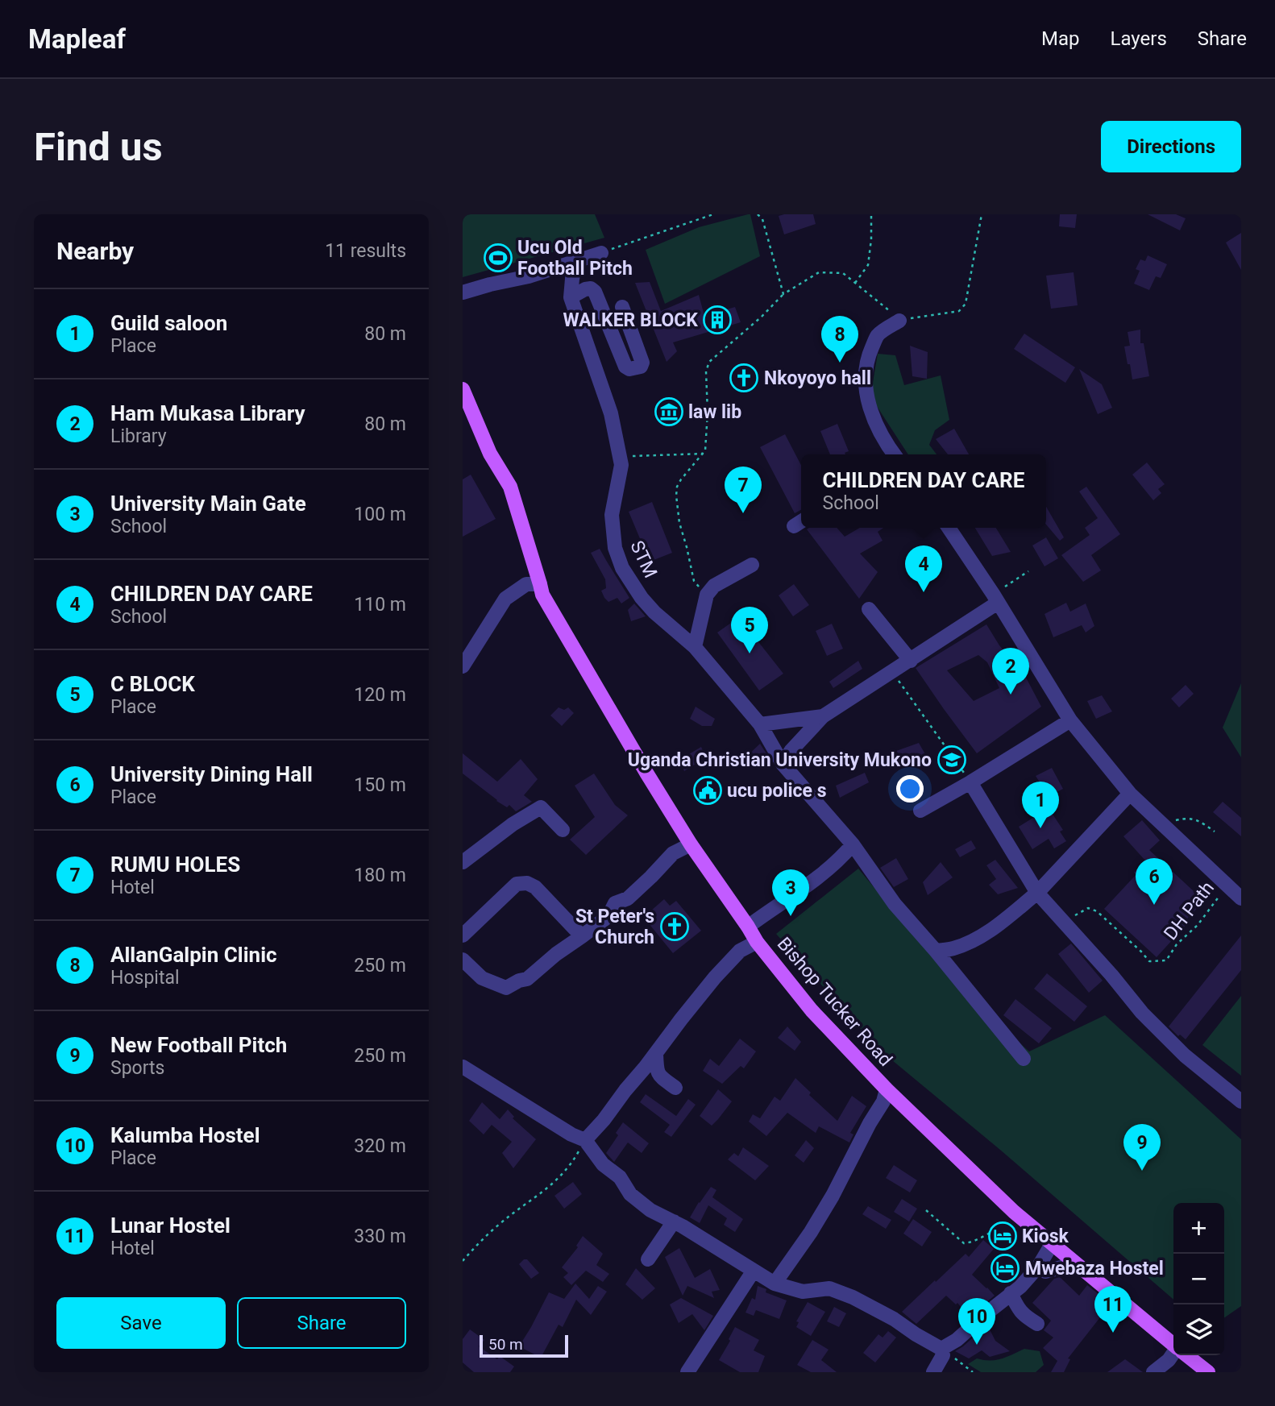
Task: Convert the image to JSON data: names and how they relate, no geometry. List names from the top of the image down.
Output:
{
  "streets": {
    "main road": ["Bishop Tucker Road"],
    "street": ["STM"],
    "path": ["DH Path"]
  },
  "places": {
    "sports": ["Ucu Old Football Pitch"],
    "building": ["WALKER BLOCK"],
    "church": ["Nkoyoyo hall", "St Peter's Church"],
    "museum": ["law lib"],
    "school or university": ["Uganda Christian University Mukono"],
    "public building": ["ucu police s"],
    "hotel": ["Kiosk", "Mwebaza Hostel"]
  },
  "scale_bar": "50 m",
  "page": {
    "header": "Mapleaf",
    "nav": ["Map", "Layers", "Share"],
    "buttons": [
      "Directions",
      ["Save", "Share"]
    ],
    "title": "Find us",
    "heading": ["Nearby", "11 results"],
    "list": [
      {
        "mark": "1",
        "name": "Guild saloon",
        "note": "Place",
        "value": "80 m"
      },
      {
        "mark": "2",
        "name": "Ham Mukasa Library",
        "note": "Library",
        "value": "80 m"
      },
      {
        "mark": "3",
        "name": "University Main Gate",
        "note": "School",
        "value": "100 m"
      },
      {
        "mark": "4",
        "name": "CHILDREN DAY CARE",
        "note": "School",
        "value": "110 m"
      },
      {
        "mark": "5",
        "name": "C BLOCK",
        "note": "Place",
        "value": "120 m"
      },
      {
        "mark": "6",
        "name": "University Dining Hall",
        "note": "Place",
        "value": "150 m"
      },
      {
        "mark": "7",
        "name": "RUMU HOLES",
        "note": "Hotel",
        "value": "180 m"
      },
      {
        "mark": "8",
        "name": "AllanGalpin Clinic",
        "note": "Hospital",
        "value": "250 m"
      },
      {
        "mark": "9",
        "name": "New Football Pitch",
        "note": "Sports",
        "value": "250 m"
      },
      {
        "mark": "10",
        "name": "Kalumba Hostel",
        "note": "Place",
        "value": "320 m"
      },
      {
        "mark": "11",
        "name": "Lunar Hostel",
        "note": "Hotel",
        "value": "330 m"
      }
    ],
    "pins": [
      "8",
      "7",
      "4",
      "5",
      "2",
      "1",
      "6",
      "3",
      "9",
      "11",
      "10"
    ],
    "popup": ["CHILDREN DAY CARE", "School"],
    "map_buttons": ["+", "−"],
    "scale": "50 m"
  }
}
